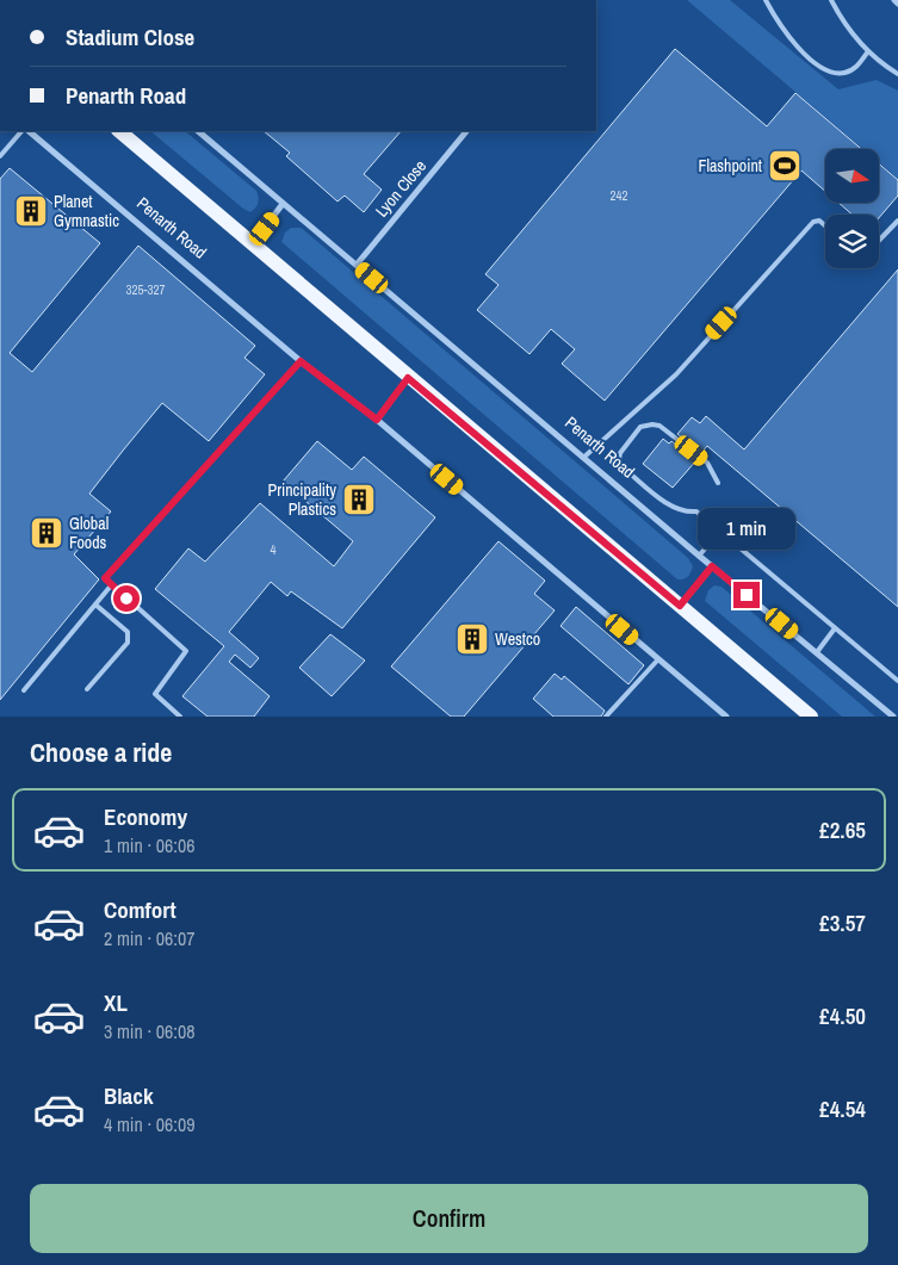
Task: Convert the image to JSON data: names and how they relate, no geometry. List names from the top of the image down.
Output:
{
  "streets": {
    "street": ["Lyon Close", "Penarth Road"]
  },
  "crossings": [
    ["Lyon Close", "Penarth Road"]
  ],
  "places": {
    "sports": ["Flashpoint"],
    "building": [
      "Planet Gymnastic",
      "Principality Plastics",
      "Global Foods",
      "Westco"
    ]
  },
  "house_numbers": ["242", "325-327", "4"],
  "north": "right",
  "page": {
    "banner": ["Stadium Close", "Penarth Road"],
    "bubble": "1 min",
    "heading": "Choose a ride",
    "list": [
      {
        "name": "Economy",
        "note": "1 min · 06:06",
        "value": "£2.65"
      },
      {
        "name": "Comfort",
        "note": "2 min · 06:07",
        "value": "£3.57"
      },
      {
        "name": "XL",
        "note": "3 min · 06:08",
        "value": "£4.50"
      },
      {
        "name": "Black",
        "note": "4 min · 06:09",
        "value": "£4.54"
      }
    ],
    "buttons": "Confirm"
  }
}
